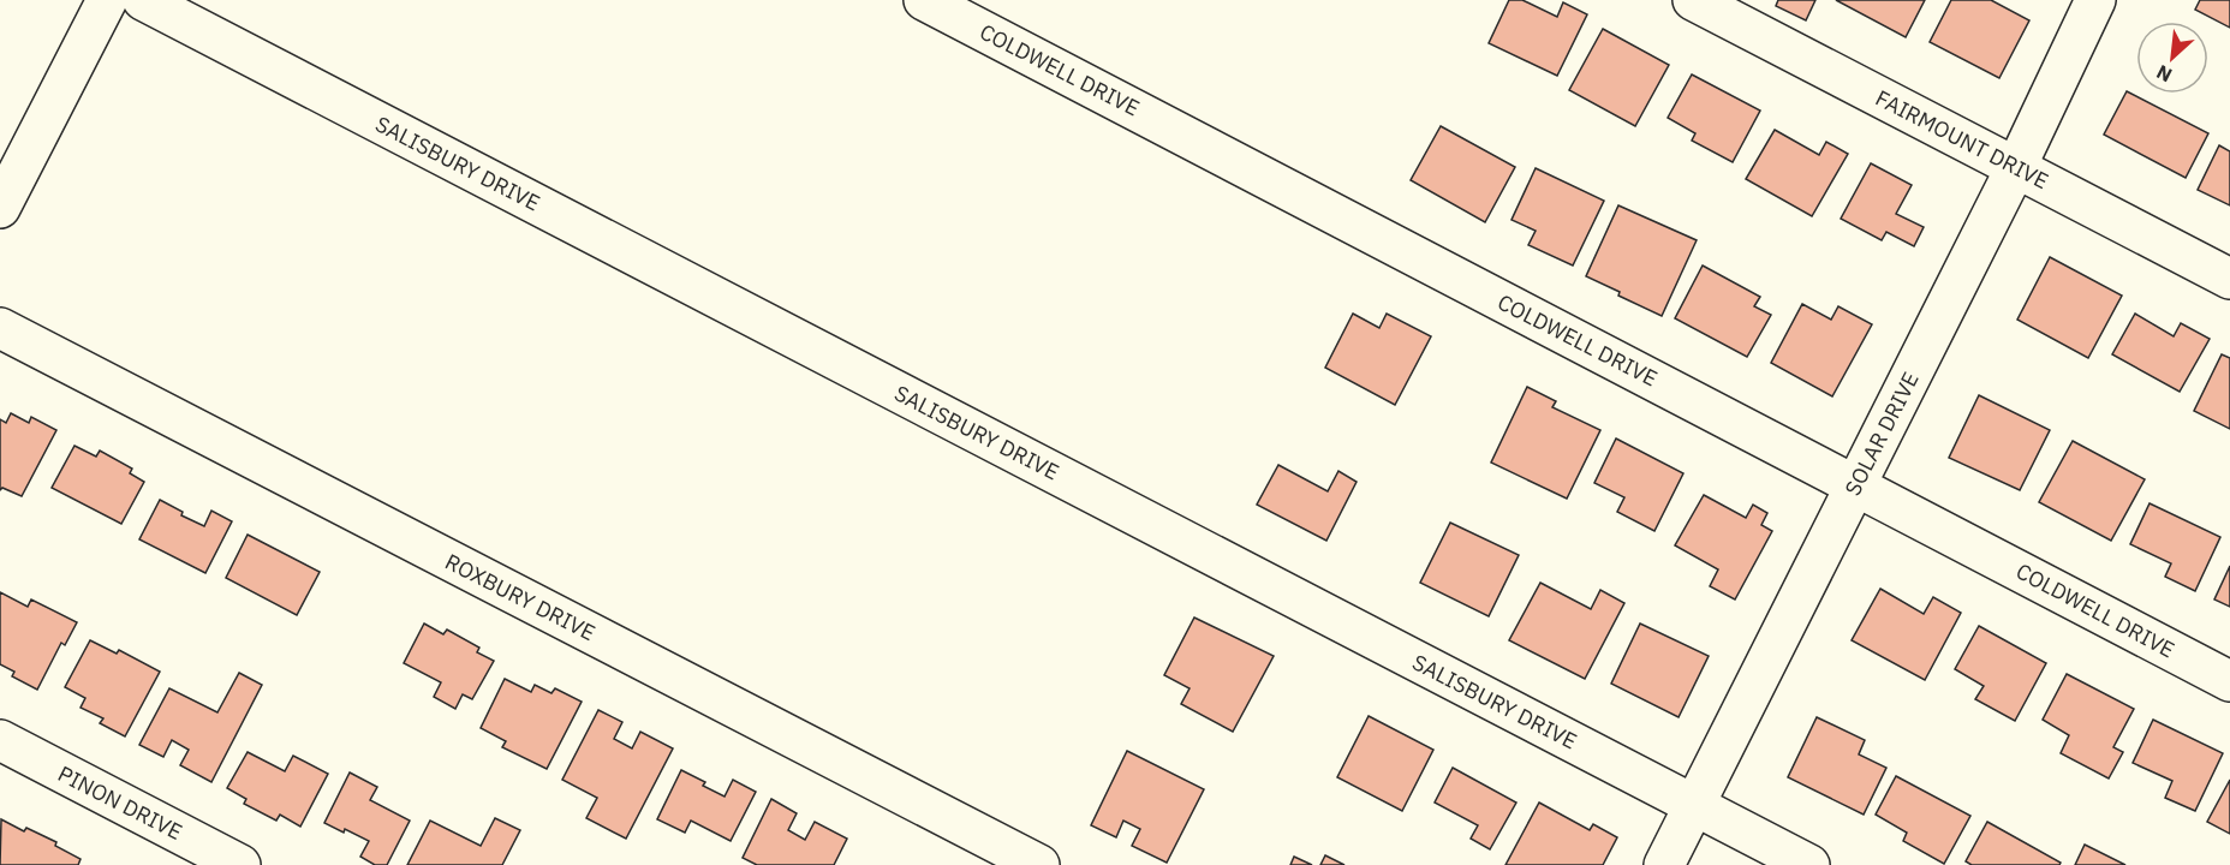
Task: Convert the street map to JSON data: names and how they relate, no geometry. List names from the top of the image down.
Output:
{
  "streets": {
    "street": [
      "COLDWELL DRIVE",
      "FAIRMOUNT DRIVE",
      "SALISBURY DRIVE",
      "SOLAR DRIVE",
      "ROXBURY DRIVE",
      "PINON DRIVE"
    ]
  },
  "crossings": [
    ["COLDWELL DRIVE", "SOLAR DRIVE"],
    ["FAIRMOUNT DRIVE", "SOLAR DRIVE"],
    ["SALISBURY DRIVE", "SOLAR DRIVE"]
  ],
  "north": "bottom left"
}
